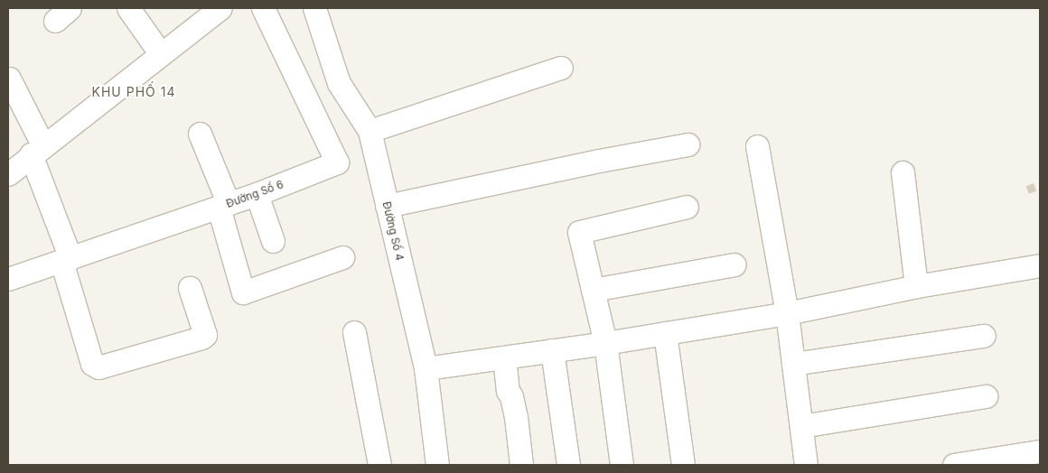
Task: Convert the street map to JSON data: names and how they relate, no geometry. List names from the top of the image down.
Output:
{
  "streets": {
    "street": ["Đường Số 6", "Đường Số 4"]
  },
  "districts": ["KHU PHỐ 14"]
}
